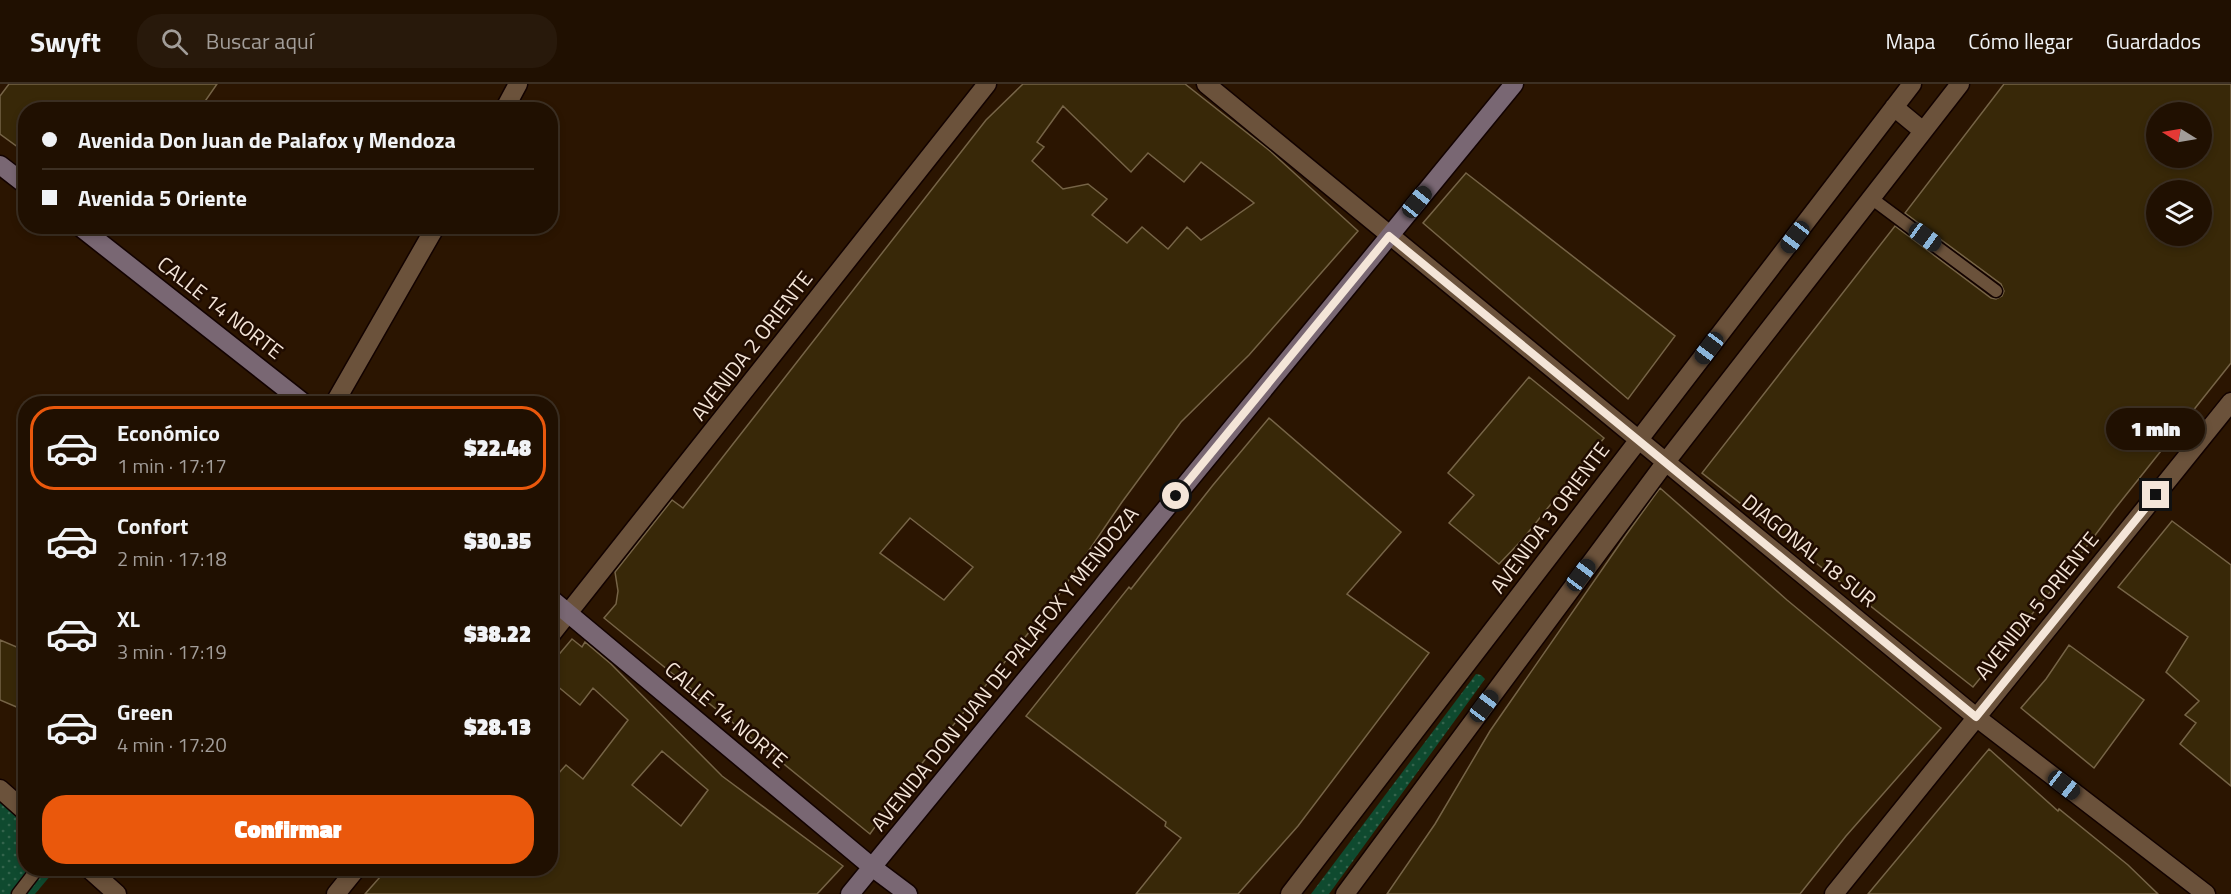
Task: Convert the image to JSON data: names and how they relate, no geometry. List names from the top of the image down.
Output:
{
  "streets": {
    "main road": ["CALLE 14 NORTE", "AVENIDA DON JUAN DE PALAFOX Y MENDOZA"],
    "street": [
      "AVENIDA 2 ORIENTE",
      "AVENIDA 3 ORIENTE",
      "DIAGONAL 18 SUR",
      "AVENIDA 5 ORIENTE"
    ]
  },
  "crossings": [
    ["CALLE 14 NORTE", "AVENIDA 2 ORIENTE"],
    ["CALLE 14 NORTE", "AVENIDA DON JUAN DE PALAFOX Y MENDOZA"],
    ["AVENIDA 3 ORIENTE", "DIAGONAL 18 SUR"],
    ["DIAGONAL 18 SUR", "AVENIDA 5 ORIENTE"],
    ["DIAGONAL 18 SUR", "AVENIDA DON JUAN DE PALAFOX Y MENDOZA"]
  ],
  "north": "left",
  "page": {
    "header": "Swyft",
    "search": "Buscar aquí",
    "nav": ["Mapa", "Cómo llegar", "Guardados"],
    "banner": ["Avenida Don Juan de Palafox y Mendoza", "Avenida 5 Oriente"],
    "list": [
      {
        "name": "Económico",
        "note": "1 min · 17:17",
        "value": "$22.48"
      },
      {
        "name": "Confort",
        "note": "2 min · 17:18",
        "value": "$30.35"
      },
      {
        "name": "XL",
        "note": "3 min · 17:19",
        "value": "$38.22"
      },
      {
        "name": "Green",
        "note": "4 min · 17:20",
        "value": "$28.13"
      }
    ],
    "bubble": "1 min",
    "buttons": "Confirmar"
  }
}
